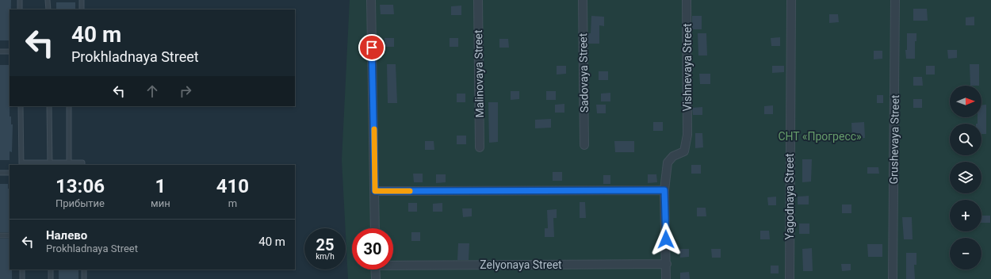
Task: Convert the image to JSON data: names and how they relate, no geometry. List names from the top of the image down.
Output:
{
  "streets": {
    "street": [
      "Vishnevaya Street",
      "Sadovaya Street",
      "Malinovaya Street",
      "Grushevaya Street",
      "Yagodnaya Street",
      "Zelyonaya Street"
    ]
  },
  "crossings": [
    ["Vishnevaya Street", "Zelyonaya Street"]
  ],
  "parks": ["СНТ «Прогресс»"],
  "north": "right",
  "page": {
    "turn": ["40 m", "Prokhladnaya Street"],
    "map_buttons": ["+", "−"],
    "eta": [
      "13:06",
      "Прибытие",
      "1",
      "мин",
      "410",
      "m"
    ],
    "list": [
      {
        "name": "Налево",
        "note": "Prokhladnaya Street",
        "value": "40 m"
      }
    ],
    "speed": "25 km/h",
    "limit": "30"
  }
}
